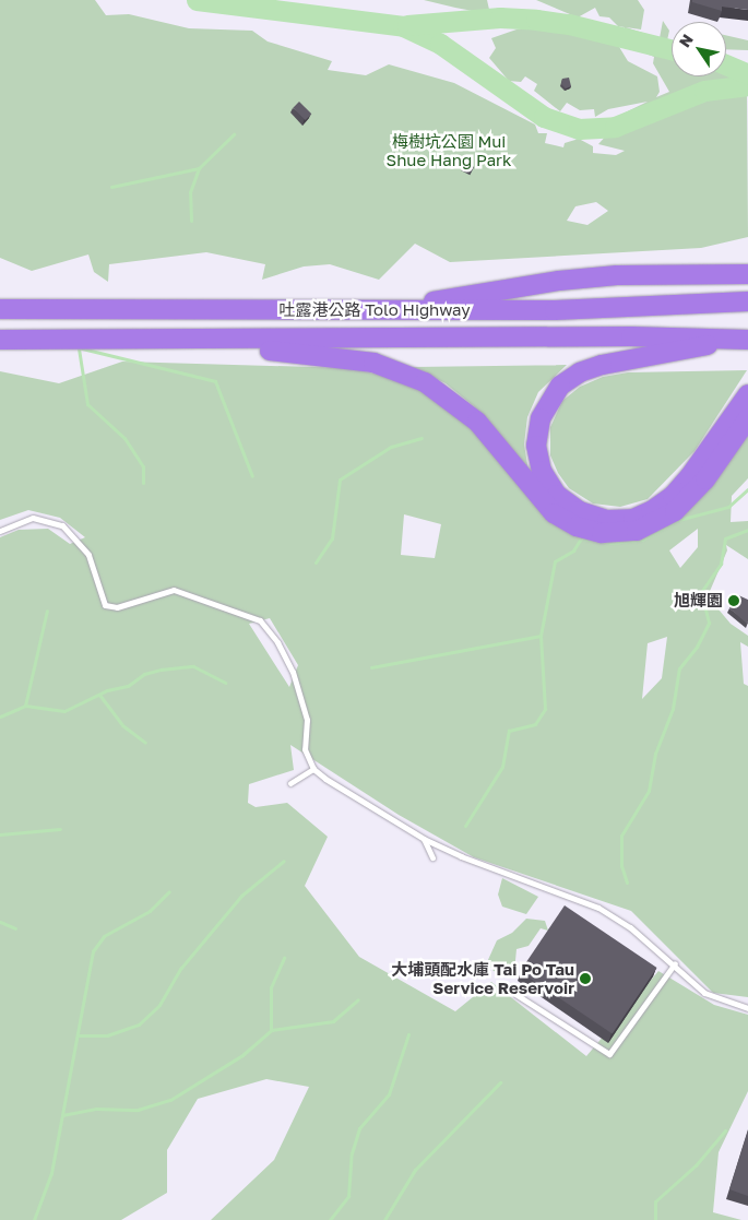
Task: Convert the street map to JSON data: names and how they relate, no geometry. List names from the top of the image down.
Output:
{
  "streets": {
    "highway": ["吐露港公路 Tolo Highway"]
  },
  "parks": ["梅樹坑公園 Mui Shue Hang Park"],
  "places": ["旭輝園", "大埔頭配水庫 Tai Po Tau Service Reservoir"],
  "north": "top left"
}
